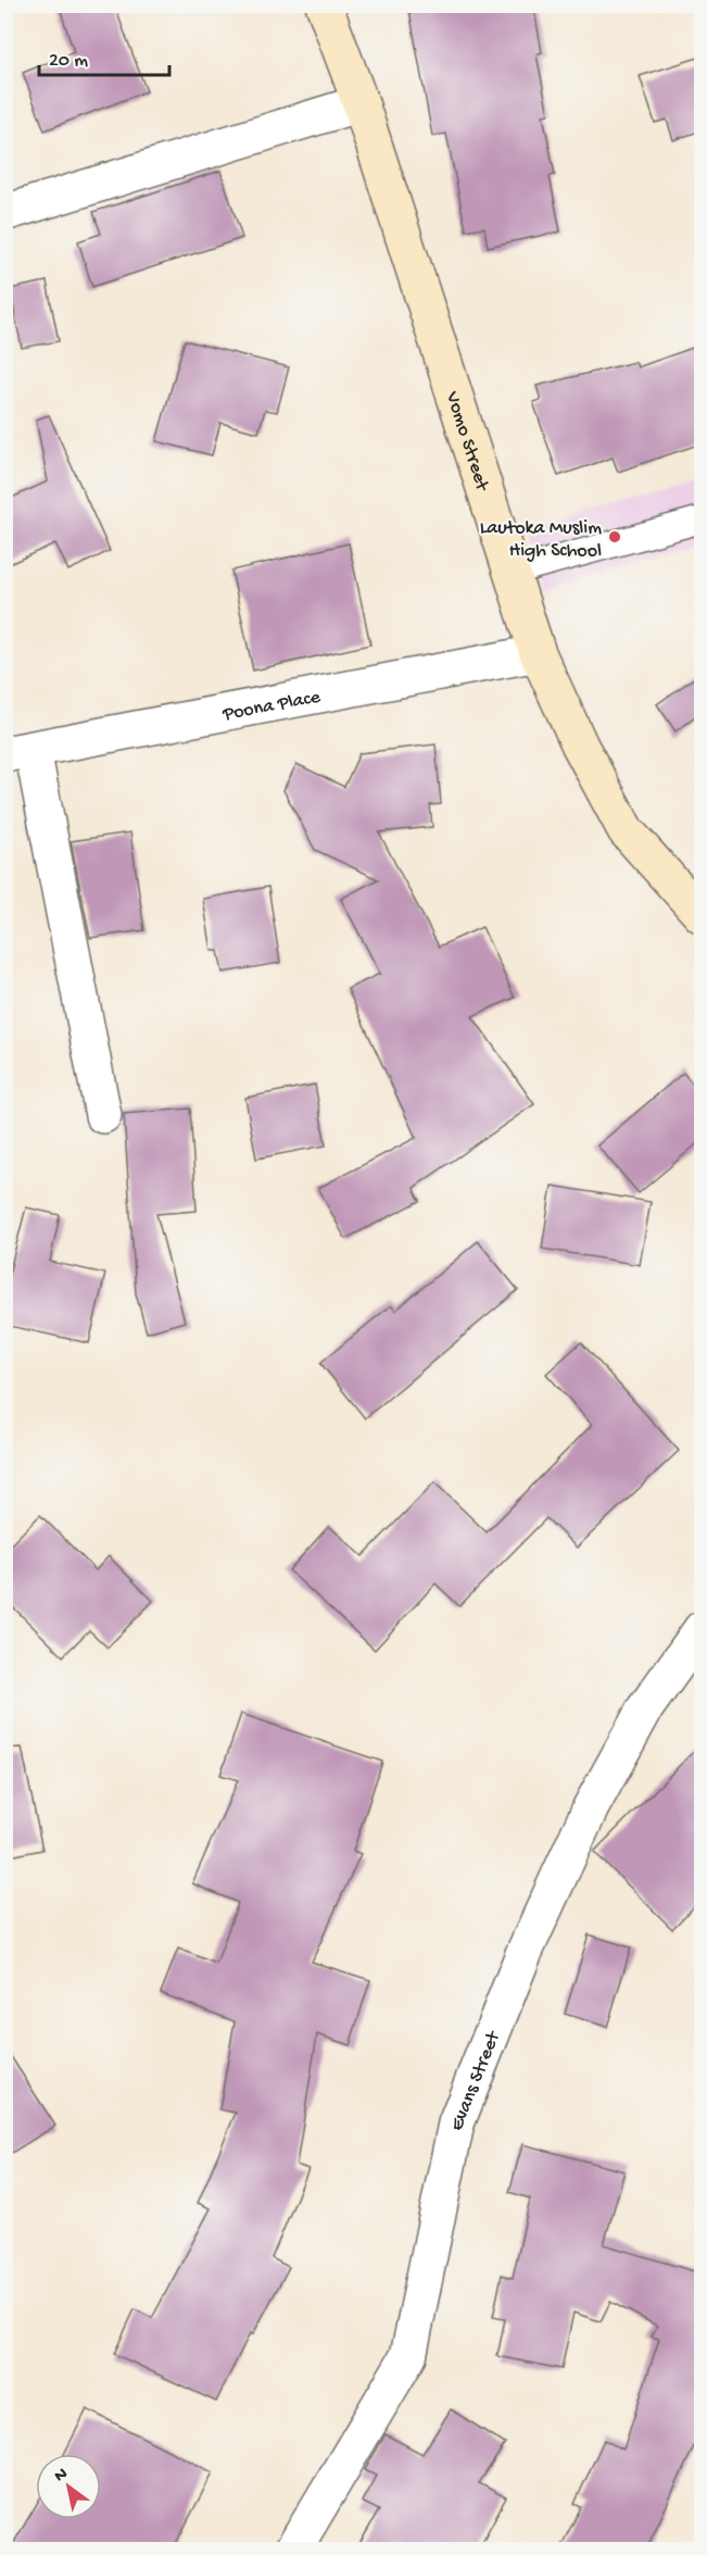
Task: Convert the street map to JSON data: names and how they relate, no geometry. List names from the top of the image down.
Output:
{
  "streets": {
    "main road": ["Vomo Street"],
    "street": ["Poona Place", "Evans Street"]
  },
  "crossings": [
    ["Vomo Street", "Poona Place"]
  ],
  "places": ["Lautoka Muslim High School"],
  "scale_bar": "20 m",
  "north": "top left"
}
